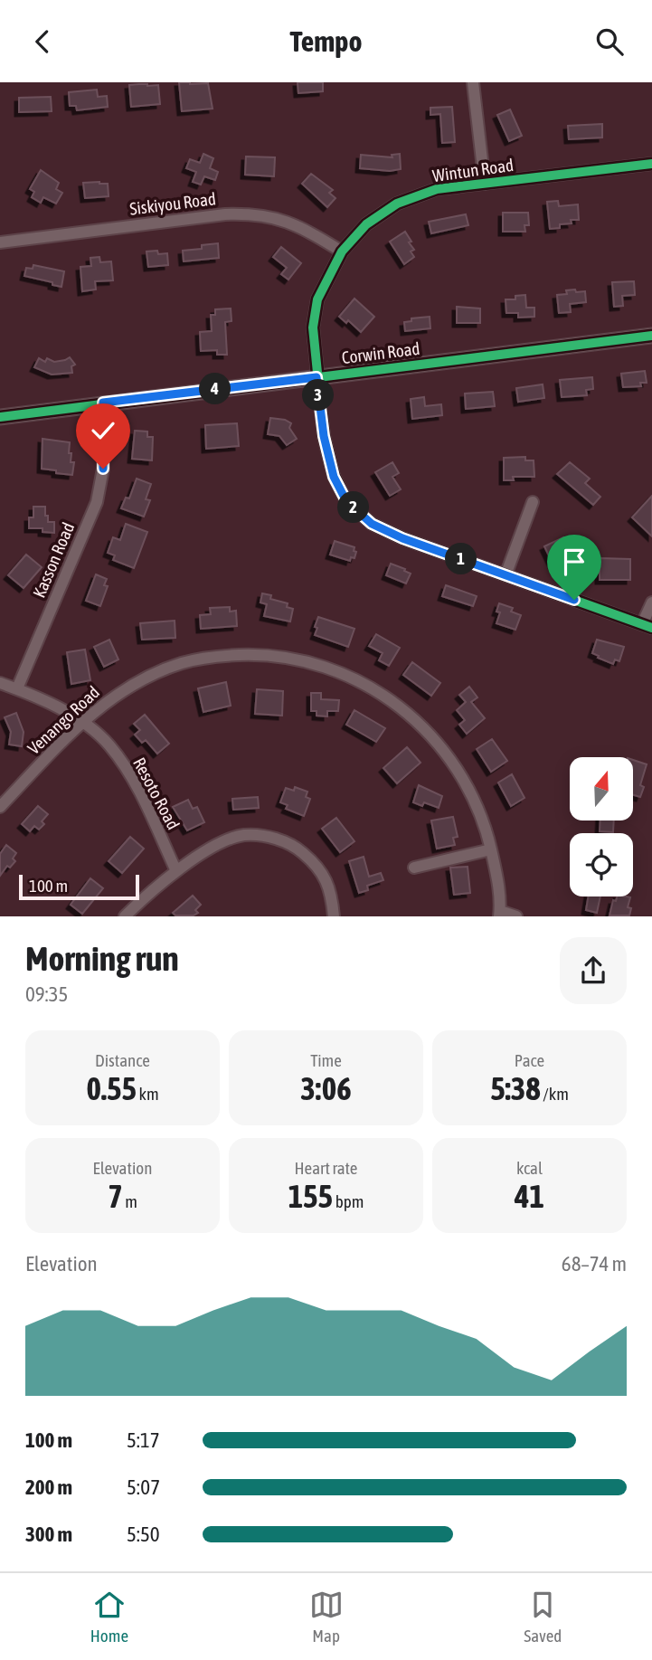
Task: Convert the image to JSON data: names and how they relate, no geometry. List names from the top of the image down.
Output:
{
  "streets": {
    "main road": ["Corwin Road"],
    "street": [
      "Wintun Road",
      "Siskiyou Road",
      "Kasson Road",
      "Venango Road",
      "Resoto Road"
    ]
  },
  "crossings": [
    ["Wintun Road", "Siskiyou Road"],
    ["Wintun Road", "Corwin Road"],
    ["Corwin Road", "Kasson Road"],
    ["Kasson Road", "Resoto Road"],
    ["Venango Road", "Resoto Road"]
  ],
  "scale_bar": "100 m",
  "north": "top",
  "page": {
    "header": "Tempo",
    "pins": [
      "4",
      "3",
      "2",
      "1"
    ],
    "scale": "100 m",
    "heading": ["Morning run", "09:35"],
    "stats": [
      ["Distance", "0.55 km"],
      ["Time", "3:06"],
      ["Pace", "5:38 /km"],
      ["Elevation", "7 m"],
      ["Heart rate", "155 bpm"],
      ["kcal", "41"]
    ],
    "chart": ["Elevation", "68–74 m"],
    "list": [
      {
        "name": "100 m",
        "note": "5:17"
      },
      {
        "name": "200 m",
        "note": "5:07"
      },
      {
        "name": "300 m",
        "note": "5:50"
      }
    ],
    "tabs": ["Home", "Map", "Saved"]
  }
}
